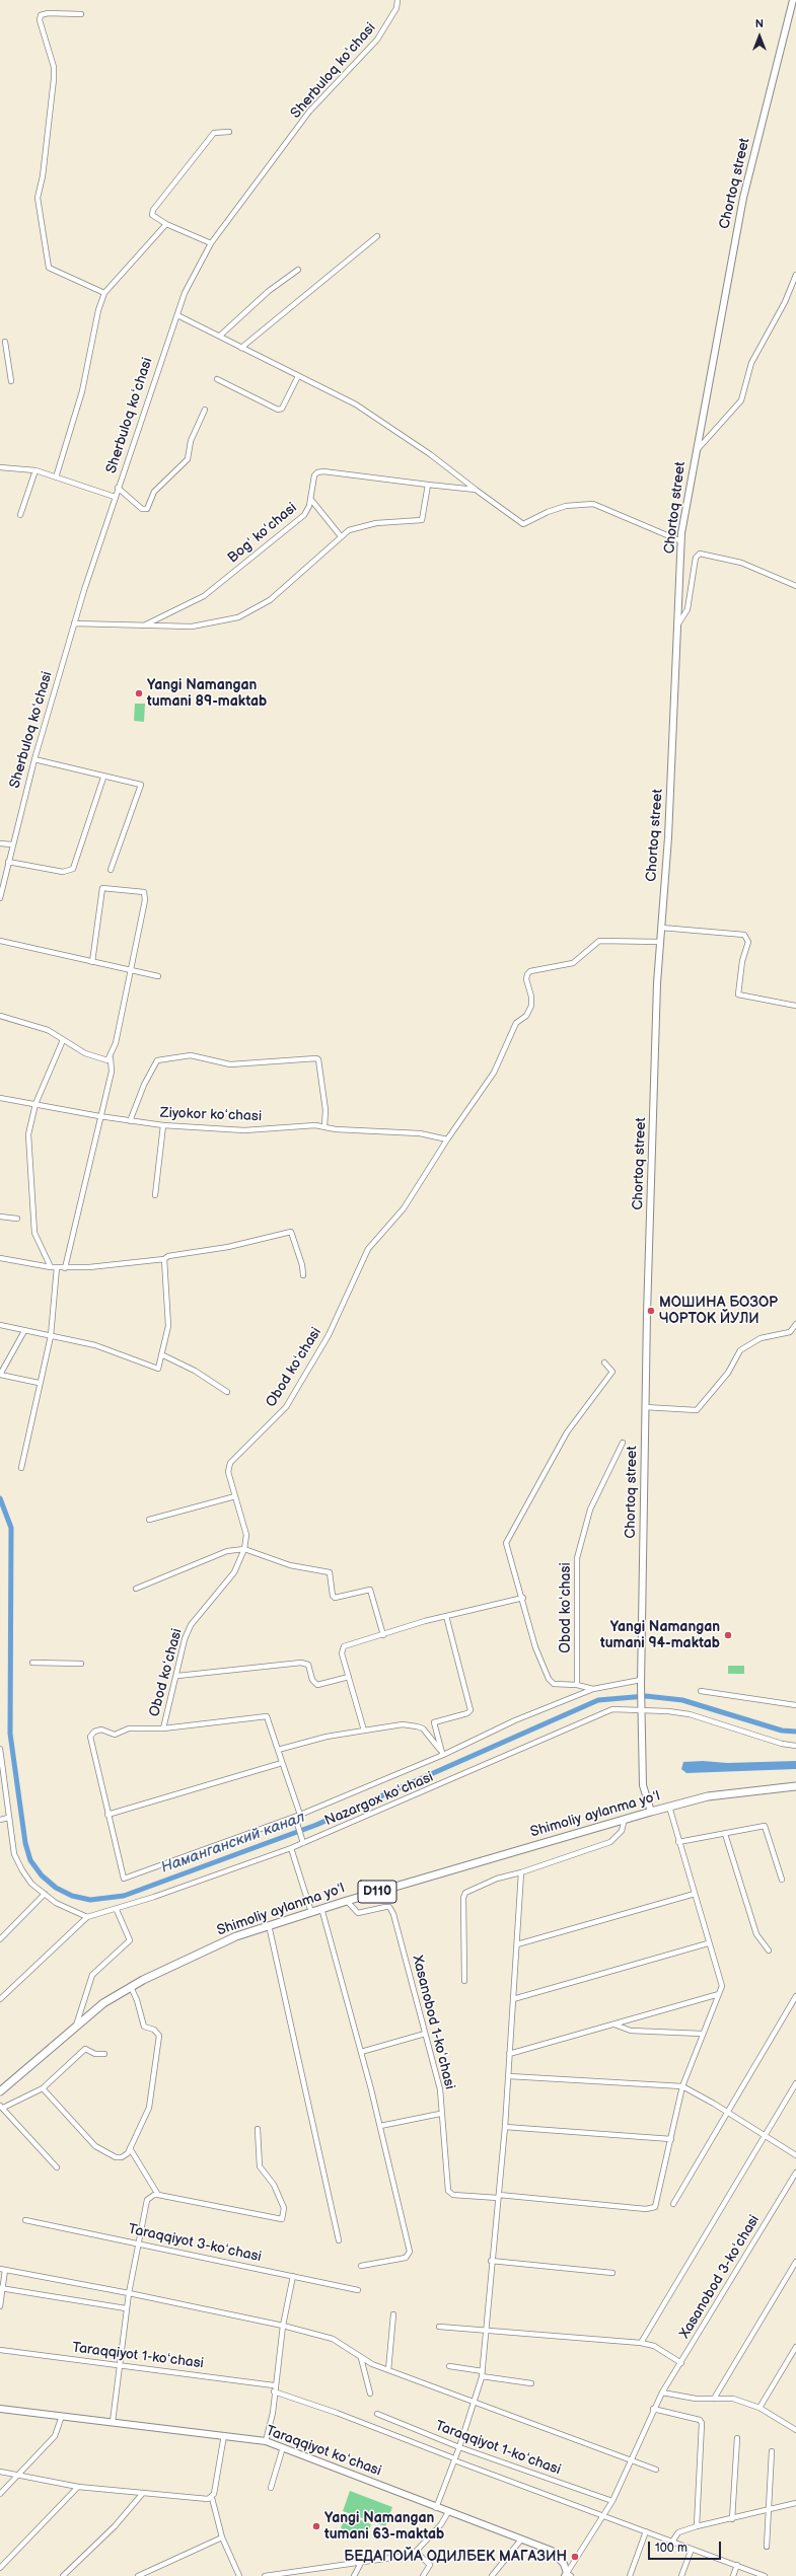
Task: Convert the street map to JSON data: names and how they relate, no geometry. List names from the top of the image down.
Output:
{
  "streets": {
    "main road": [
      "Chortoq street",
      "Shimoliy aylanma yoʻl",
      "D110",
      "Taraqqiyot koʻchasi"
    ],
    "street": [
      "Sherbuloq koʻchasi",
      "Bogʻ koʻchasi",
      "Ziyokor koʻchasi",
      "Obod koʻchasi",
      "Nazargox koʻchasi",
      "Xasanobod 1-koʻchasi",
      "Taraqqiyot 3-koʻchasi",
      "Xasanobod 3-koʻchasi",
      "Taraqqiyot 1-koʻchasi"
    ]
  },
  "crossings": [
    ["Sherbuloq koʻchasi", "Bogʻ koʻchasi"],
    ["Chortoq street", "Bogʻ koʻchasi"],
    ["Chortoq street", "Obod koʻchasi"],
    ["Chortoq street", "Nazargox koʻchasi"],
    ["Chortoq street", "Shimoliy aylanma yoʻl"],
    ["Ziyokor koʻchasi", "Obod koʻchasi"],
    ["Shimoliy aylanma yoʻl", "Xasanobod 1-koʻchasi"],
    ["Xasanobod 3-koʻchasi", "Taraqqiyot 1-koʻchasi"],
    ["Xasanobod 3-koʻchasi", "Taraqqiyot koʻchasi"]
  ],
  "water": ["Наманганский канал"],
  "places": [
    "Yangi Namangan tumani 89-maktab",
    "МОШИНА БОЗОР ЧОРТОК ЙУЛИ",
    "Yangi Namangan tumani 94-maktab",
    "Yangi Namangan tumani 63-maktab",
    "БЕДАПОЙА ОДИЛБЕК МАГАЗИН"
  ],
  "scale_bar": "100 m",
  "north": "top"
}
